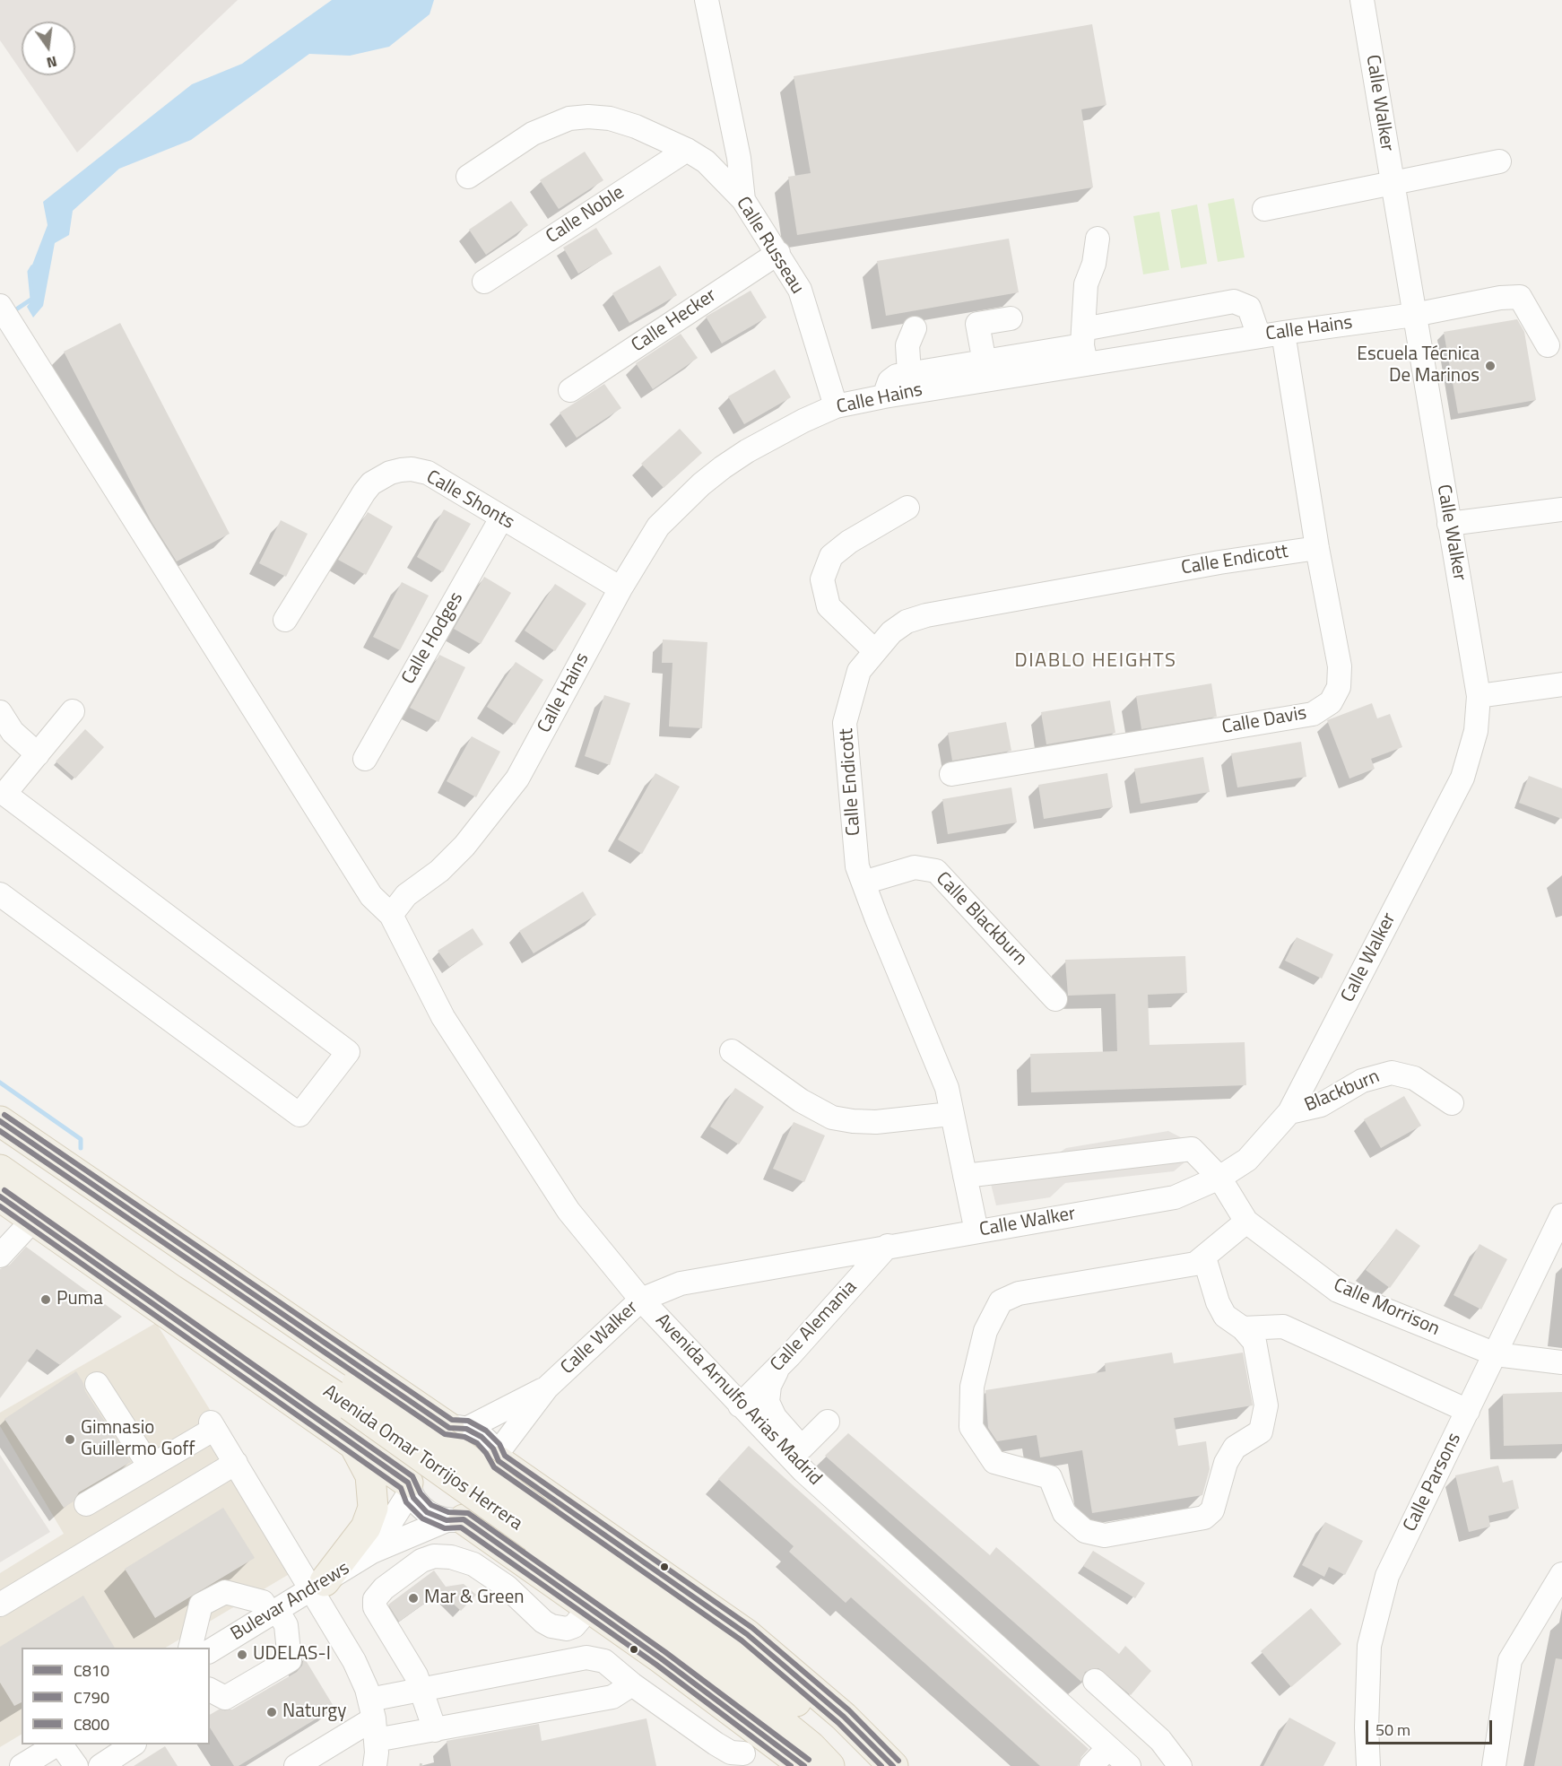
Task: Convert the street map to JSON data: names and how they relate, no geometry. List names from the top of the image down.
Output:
{
  "streets": {
    "main road": ["Avenida Omar Torrijos Herrera"],
    "street": [
      "Calle Walker",
      "Calle Noble",
      "Calle Russeau",
      "Calle Hecker",
      "Calle Hains",
      "Calle Shonts",
      "Calle Endicott",
      "Calle Hodges",
      "Calle Davis",
      "Calle Blackburn",
      "Blackburn",
      "Calle Morrison",
      "Calle Alemania",
      "Avenida Arnulfo Arias Madrid",
      "Calle Parsons",
      "Bulevar Andrews"
    ]
  },
  "crossings": [
    ["Calle Walker", "Calle Hains"],
    ["Calle Walker", "Calle Endicott"],
    ["Calle Walker", "Blackburn"],
    ["Calle Walker", "Calle Morrison"],
    ["Calle Walker", "Calle Alemania"],
    ["Calle Walker", "Avenida Arnulfo Arias Madrid"],
    ["Calle Walker", "Bulevar Andrews"],
    ["Calle Noble", "Calle Russeau"],
    ["Calle Russeau", "Calle Hecker"],
    ["Calle Russeau", "Calle Hains"],
    ["Calle Hains", "Calle Shonts"],
    ["Calle Hains", "Calle Davis"],
    ["Calle Hains", "Avenida Arnulfo Arias Madrid"],
    ["Calle Shonts", "Calle Hodges"],
    ["Calle Endicott", "Calle Davis"],
    ["Calle Endicott", "Calle Blackburn"],
    ["Calle Endicott", "Calle Morrison"],
    ["Calle Morrison", "Calle Parsons"],
    ["Calle Alemania", "Avenida Arnulfo Arias Madrid"]
  ],
  "districts": ["DIABLO HEIGHTS"],
  "places": [
    "Escuela Técnica De Marinos",
    "Puma",
    "Gimnasio Guillermo Goff",
    "Mar & Green",
    "UDELAS-I",
    "Naturgy"
  ],
  "lines": ["transit line C800", "transit line C810", "transit line C790"],
  "legend": ["C810", "C790", "C800"],
  "scale_bar": "50 m",
  "north": "bottom"
}
